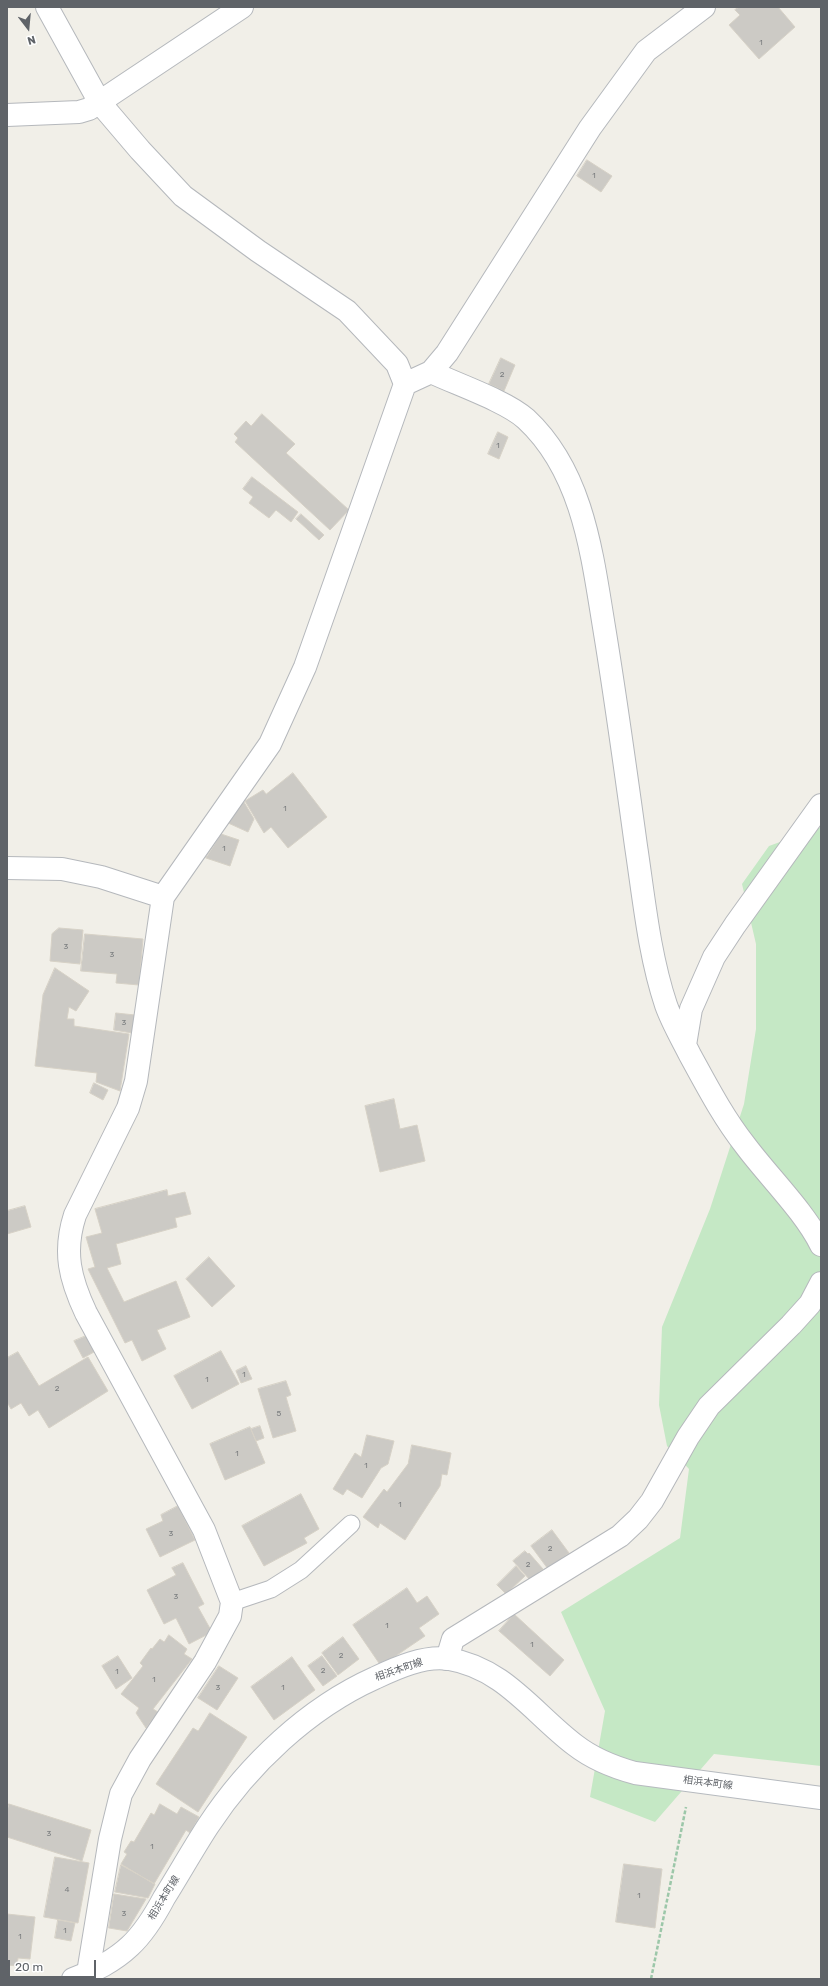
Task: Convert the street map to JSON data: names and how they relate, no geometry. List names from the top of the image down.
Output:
{
  "streets": {
    "street": ["相浜本町線"]
  },
  "house_numbers": [
    "1",
    "1",
    "2",
    "1",
    "1",
    "1",
    "3",
    "3",
    "3",
    "1",
    "1",
    "2",
    "5",
    "1",
    "1",
    "1",
    "3",
    "2",
    "2",
    "3",
    "1",
    "1",
    "2",
    "2",
    "1",
    "1",
    "3",
    "1",
    "3",
    "1",
    "4",
    "1",
    "3",
    "1",
    "1"
  ],
  "scale_bar": "20 m",
  "north": "bottom"
}
